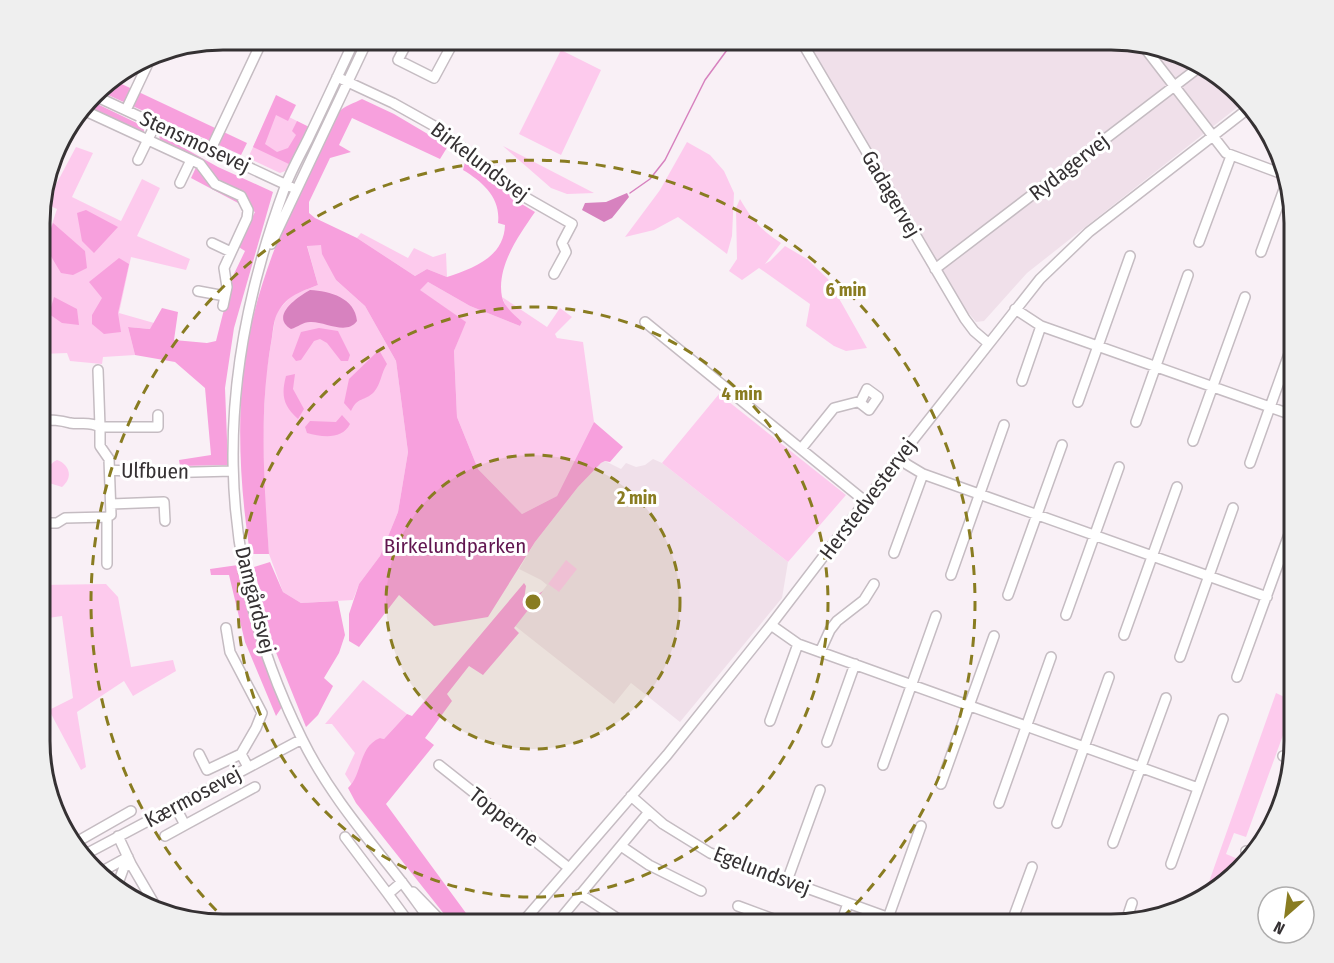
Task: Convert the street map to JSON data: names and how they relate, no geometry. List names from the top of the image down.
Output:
{
  "streets": {
    "street": [
      "Stensmosevej",
      "Birkelundsvej",
      "Rydagervej",
      "Gadagervej",
      "Ulfbuen",
      "Herstedvestervej",
      "Damgårdsvej",
      "Kærmosevej",
      "Topperne",
      "Egelundsvej"
    ]
  },
  "crossings": [
    ["Stensmosevej", "Damgårdsvej"],
    ["Birkelundsvej", "Damgårdsvej"],
    ["Rydagervej", "Gadagervej"],
    ["Gadagervej", "Herstedvestervej"],
    ["Ulfbuen", "Damgårdsvej"],
    ["Herstedvestervej", "Topperne"],
    ["Herstedvestervej", "Egelundsvej"],
    ["Damgårdsvej", "Kærmosevej"]
  ],
  "parks": ["Birkelundparken"],
  "north": "bottom left",
  "rings": ["6 min", "4 min", "2 min"]
}
